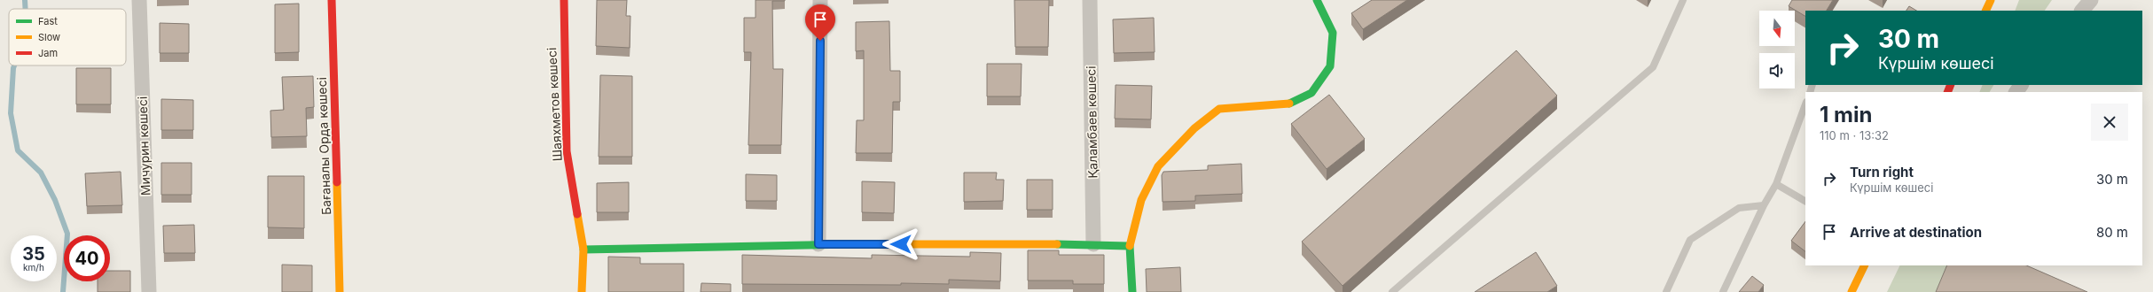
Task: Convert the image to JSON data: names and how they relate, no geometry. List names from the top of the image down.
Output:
{
  "streets": {
    "street": [
      "Шаяхметов көшесі",
      "Қаламбаев көшесі",
      "Мичурин көшесі",
      "Бағаналы Орда көшесі"
    ]
  },
  "legend": ["Fast", "Slow", "Jam"],
  "north": "bottom",
  "page": {
    "turn": ["30 m", "Күршім көшесі"],
    "heading": ["1 min", "110 m · 13:32"],
    "list": [
      {
        "name": "Turn right",
        "note": "Күршім көшесі",
        "value": "30 m"
      },
      {
        "name": "Arrive at destination",
        "value": "80 m"
      }
    ],
    "speed": "35 km/h",
    "limit": "40"
  }
}
